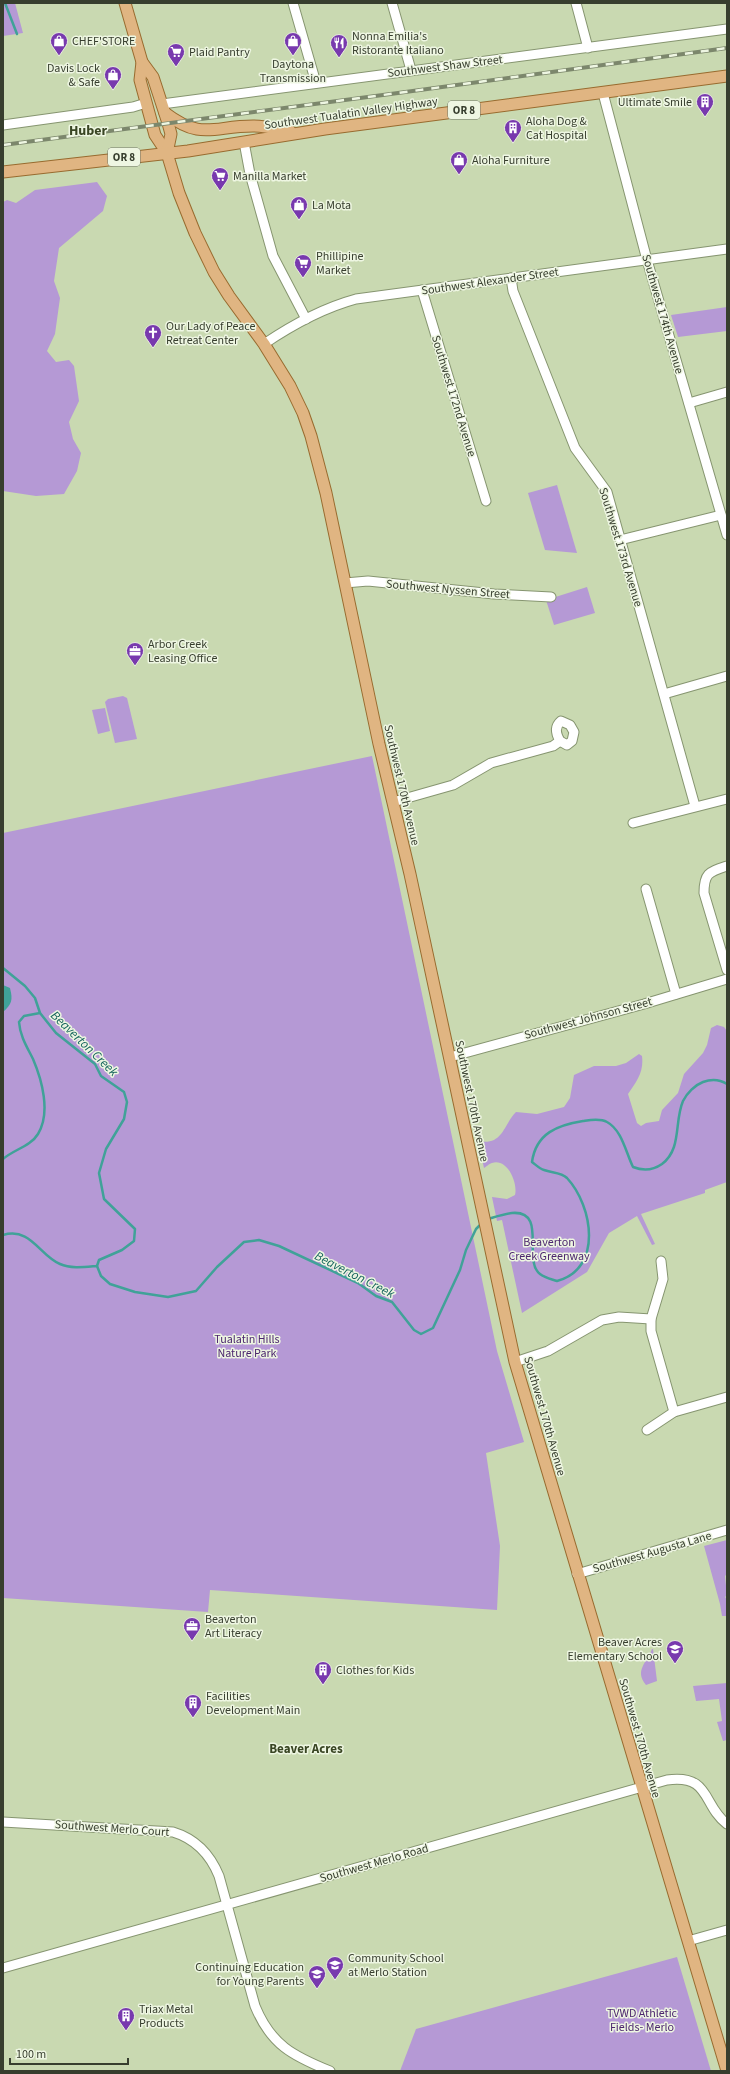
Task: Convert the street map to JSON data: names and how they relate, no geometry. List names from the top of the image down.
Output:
{
  "streets": {
    "main road": ["OR 8", "Southwest Tualatin Valley Highway", "Southwest 170th Avenue"],
    "street": [
      "Southwest Shaw Street",
      "Southwest Alexander Street",
      "Southwest 174th Avenue",
      "Southwest 172nd Avenue",
      "Southwest 173rd Avenue",
      "Southwest Nyssen Street",
      "Southwest Johnson Street",
      "Southwest Augusta Lane",
      "Southwest Merlo Court",
      "Southwest Merlo Road"
    ]
  },
  "crossings": [
    ["Southwest Shaw Street", "Southwest 170th Avenue"],
    ["Southwest Tualatin Valley Highway", "Southwest 174th Avenue"],
    ["Southwest Tualatin Valley Highway", "Southwest 170th Avenue"],
    ["Southwest Alexander Street", "Southwest 174th Avenue"],
    ["Southwest Alexander Street", "Southwest 172nd Avenue"],
    ["Southwest Alexander Street", "Southwest 173rd Avenue"],
    ["Southwest Alexander Street", "Southwest 170th Avenue"],
    ["Southwest Nyssen Street", "Southwest 170th Avenue"],
    ["Southwest 170th Avenue", "Southwest Johnson Street"],
    ["Southwest 170th Avenue", "Southwest Augusta Lane"],
    ["Southwest 170th Avenue", "Southwest Merlo Road"],
    ["Southwest Merlo Court", "Southwest Merlo Road"]
  ],
  "districts": ["Huber", "Beaver Acres"],
  "water": ["Beaverton Creek"],
  "parks": ["Beaverton Creek Greenway", "Tualatin Hills Nature Park", "TVWD Athletic Fields- Merlo"],
  "places": {
    "shop": [
      "CHEF'STORE",
      "Daytona Transmission",
      "Davis Lock & Safe",
      "Aloha Furniture",
      "La Mota"
    ],
    "restaurant": ["Nonna Emilia's Ristorante Italiano"],
    "supermarket": ["Plaid Pantry", "Manilla Market", "Phillipine Market"],
    "building": [
      "Ultimate Smile",
      "Aloha Dog & Cat Hospital",
      "Clothes for Kids",
      "Facilities Development Main",
      "Triax Metal Products"
    ],
    "church": ["Our Lady of Peace Retreat Center"],
    "office": ["Arbor Creek Leasing Office", "Beaverton Art Literacy"],
    "school or university": ["Beaver Acres Elementary School", "Community School at Merlo Station", "Continuing Education for Young Parents"]
  },
  "scale_bar": "100 m"
}
